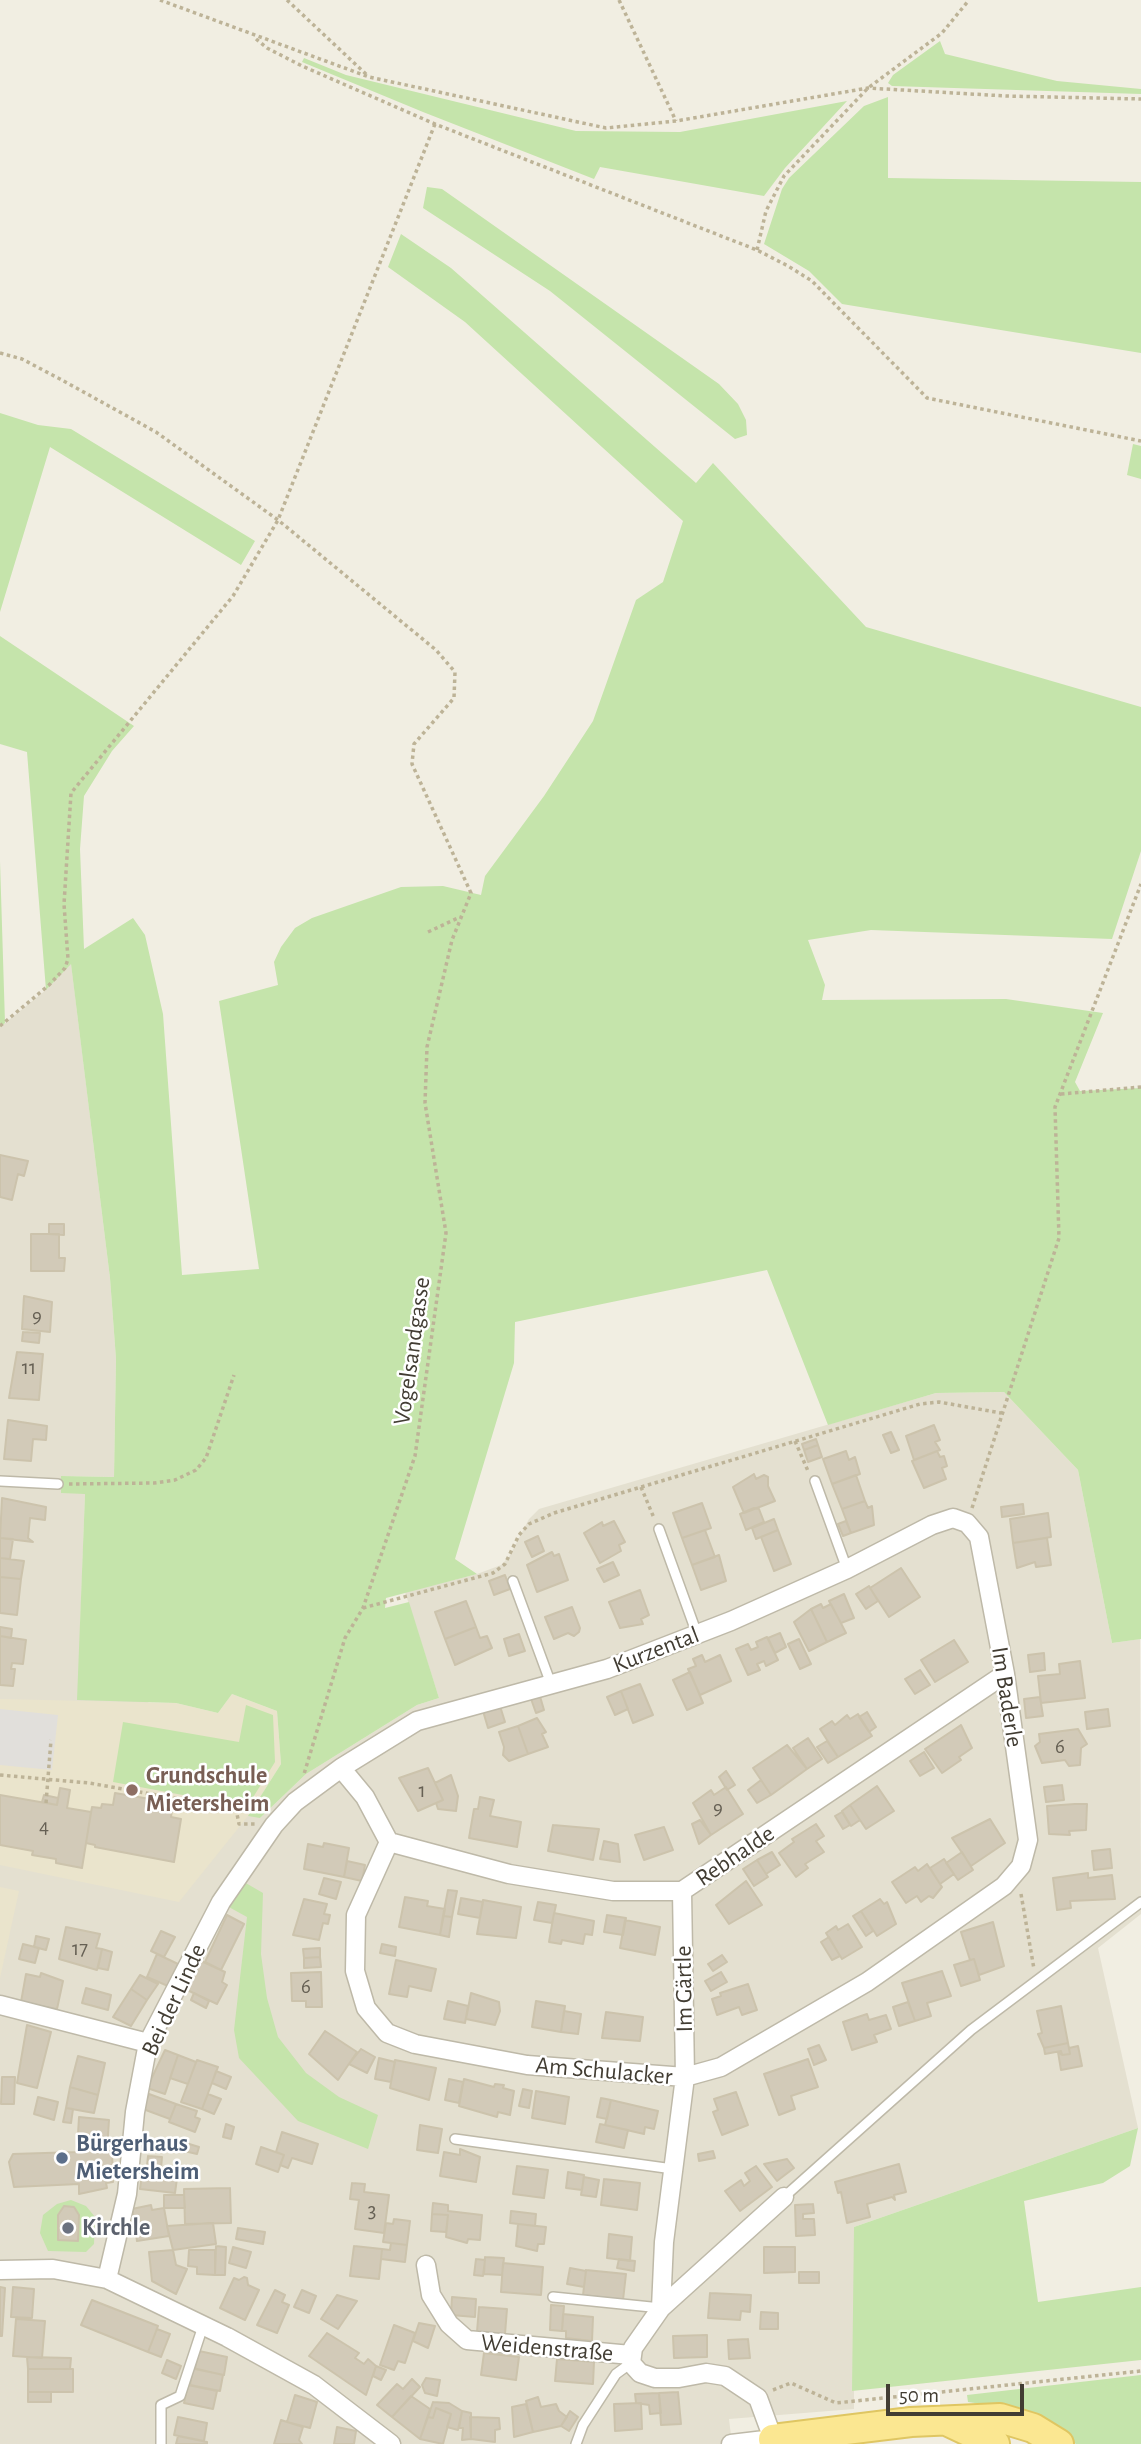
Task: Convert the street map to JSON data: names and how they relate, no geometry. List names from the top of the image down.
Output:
{
  "streets": {
    "street": [
      "Kurzental",
      "Im Baderle",
      "Rebhalde",
      "Im Gärtle",
      "Bei der Linde",
      "Am Schulacker",
      "Weidenstraße"
    ],
    "path": ["Vogelsandgasse"]
  },
  "crossings": [
    ["Vogelsandgasse", "Bei der Linde"],
    ["Kurzental", "Im Baderle"],
    ["Kurzental", "Bei der Linde"],
    ["Im Baderle", "Rebhalde"],
    ["Im Baderle", "Am Schulacker"],
    ["Rebhalde", "Im Gärtle"],
    ["Rebhalde", "Am Schulacker"],
    ["Im Gärtle", "Am Schulacker"],
    ["Im Gärtle", "Weidenstraße"]
  ],
  "places": ["Grundschule Mietersheim", "Bürgerhaus Mietersheim", "Kirchle"],
  "house_numbers": [
    "9",
    "11",
    "6",
    "1",
    "9",
    "4",
    "17",
    "6",
    "3"
  ],
  "scale_bar": "50 m"
}
